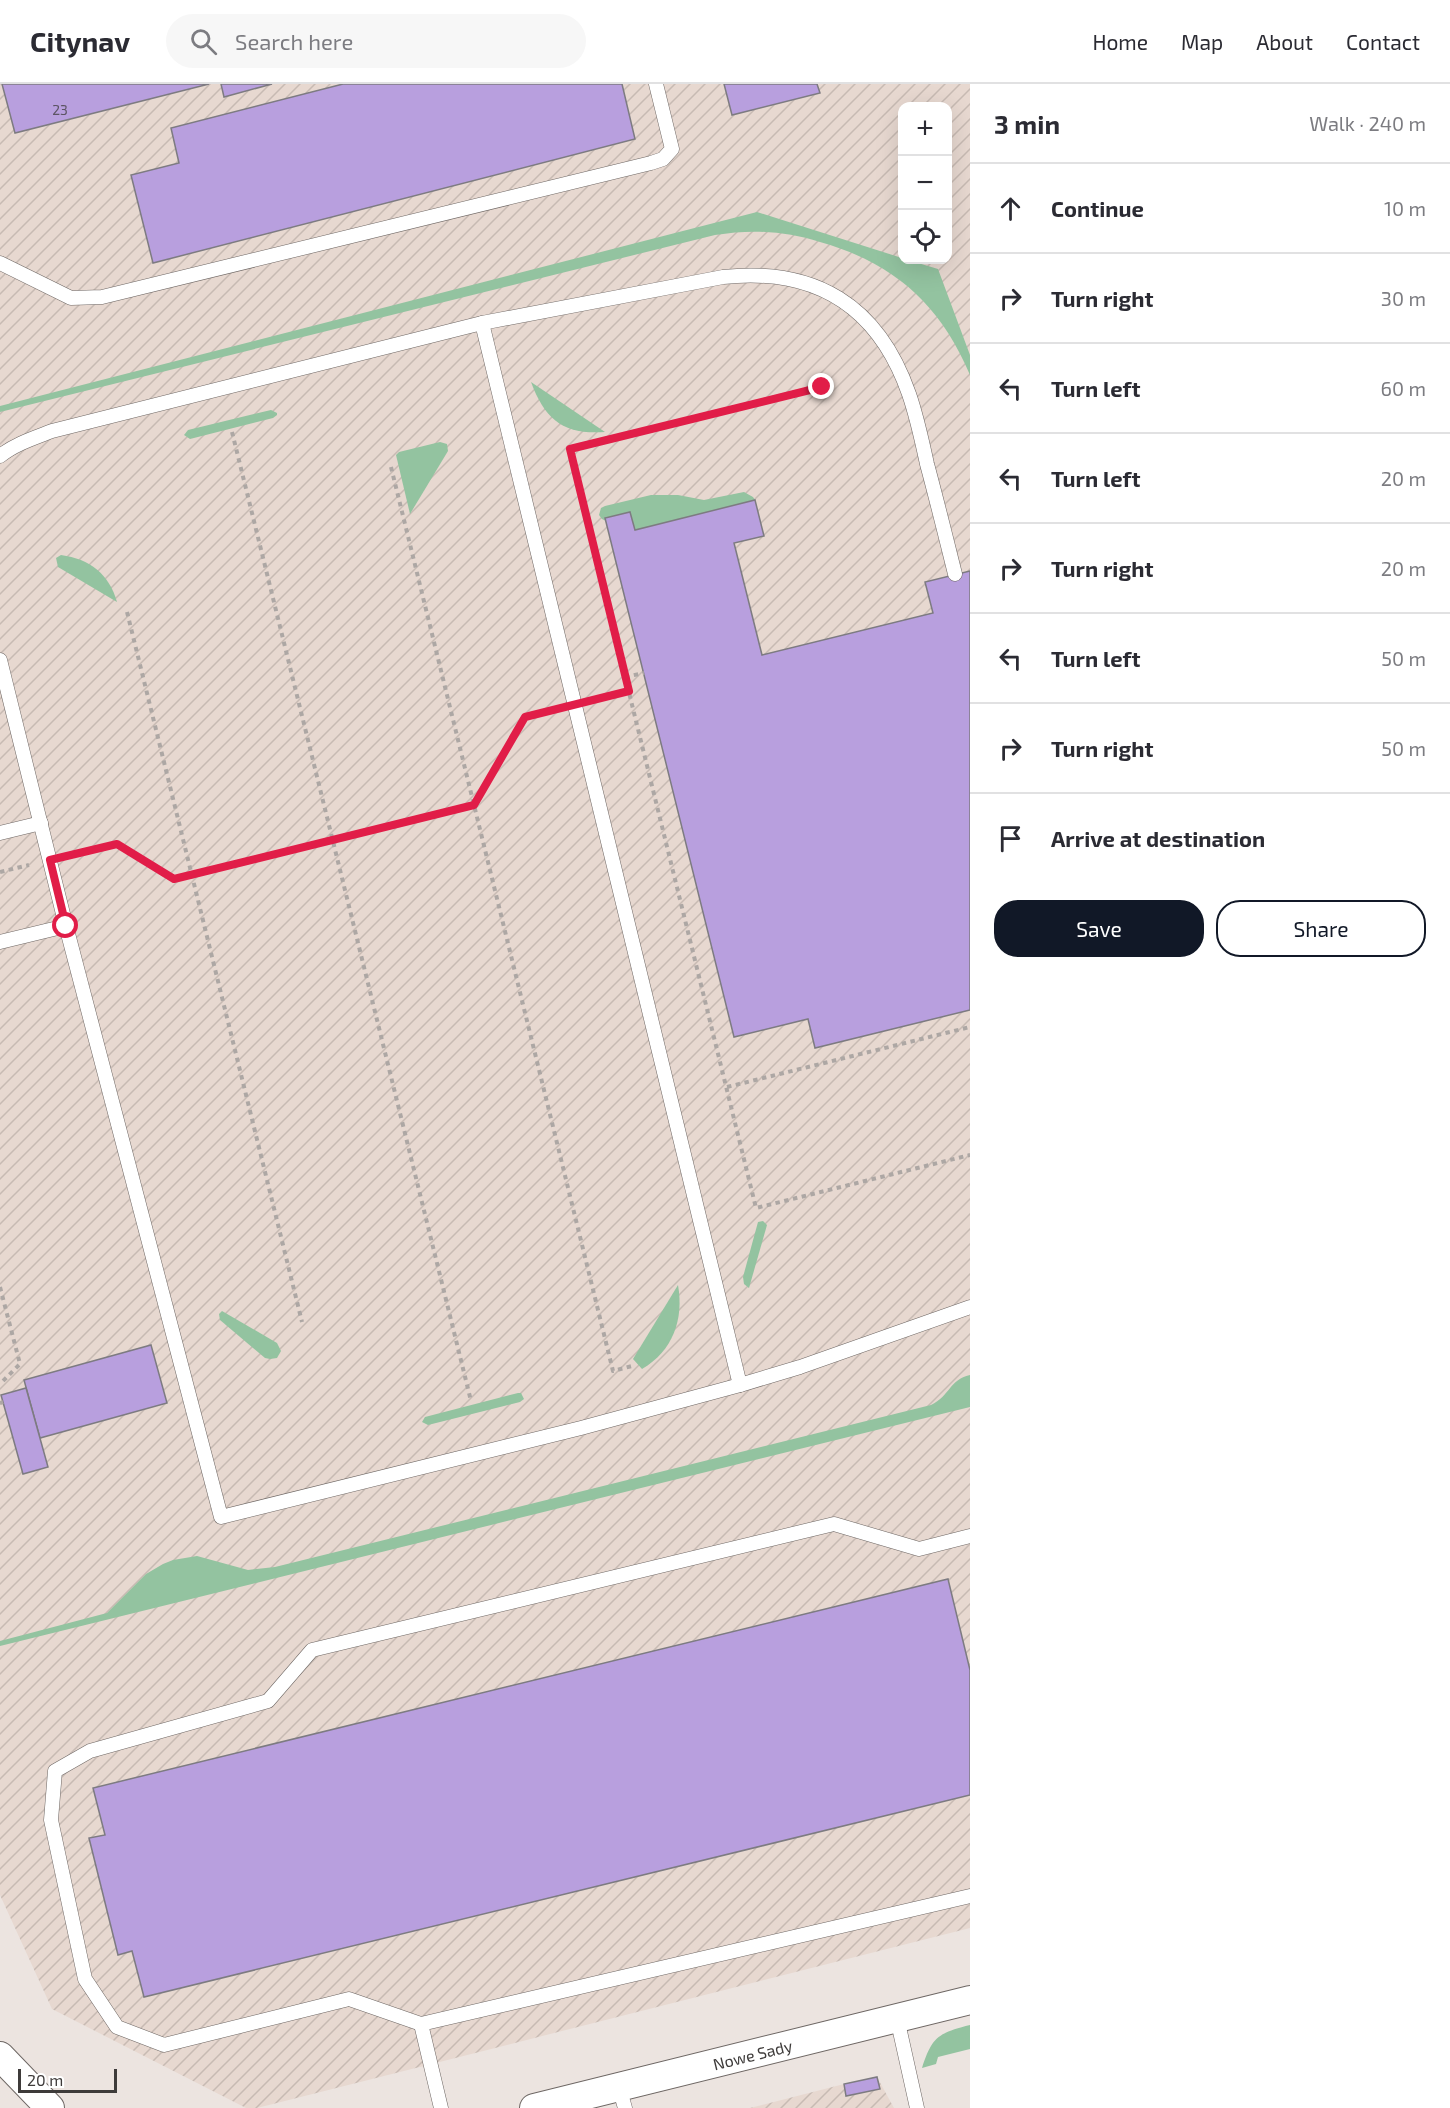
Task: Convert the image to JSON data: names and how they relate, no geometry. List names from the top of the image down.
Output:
{
  "streets": {
    "street": ["Nowe Sady"]
  },
  "house_numbers": ["23"],
  "scale_bar": "20 m",
  "page": {
    "header": "Citynav",
    "search": "Search here",
    "nav": [
      "Home",
      "Map",
      "About",
      "Contact"
    ],
    "heading": ["3 min", "Walk · 240 m"],
    "map_buttons": ["+", "−"],
    "list": [
      ["Continue", "10 m"],
      ["Turn right", "30 m"],
      ["Turn left", "60 m"],
      ["Turn left", "20 m"],
      ["Turn right", "20 m"],
      ["Turn left", "50 m"],
      ["Turn right", "50 m"],
      "Arrive at destination"
    ],
    "buttons": ["Save", "Share"],
    "scale": "20 m"
  }
}
